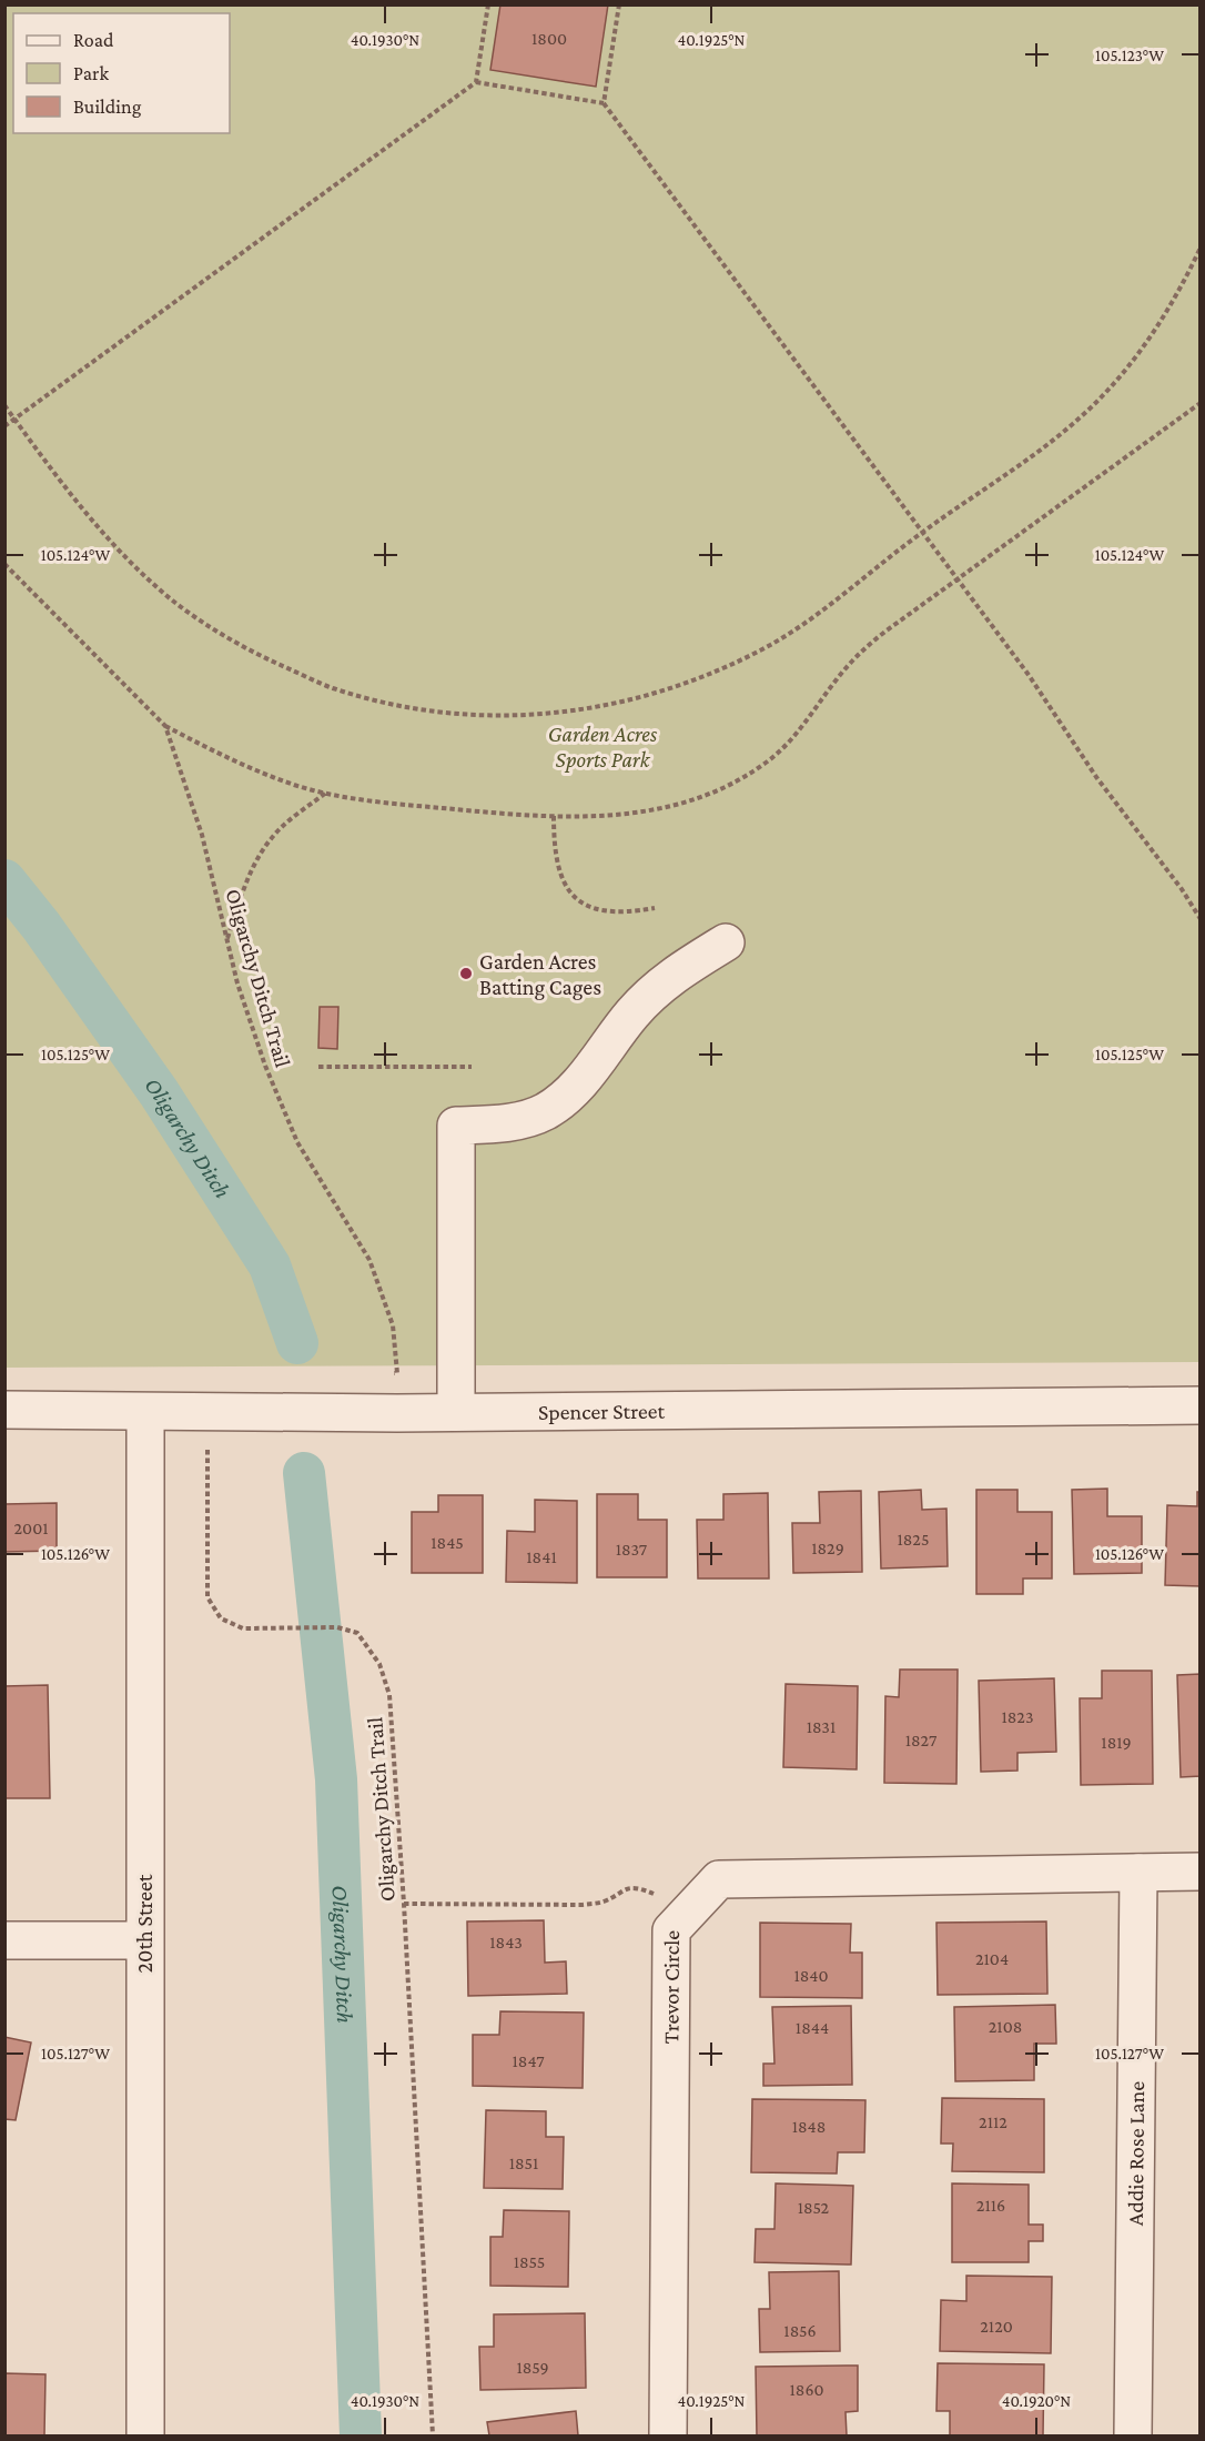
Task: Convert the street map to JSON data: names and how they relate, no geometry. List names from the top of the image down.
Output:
{
  "streets": {
    "street": [
      "Spencer Street",
      "20th Street",
      "Trevor Circle",
      "Addie Rose Lane"
    ],
    "path": ["Oligarchy Ditch Trail"]
  },
  "crossings": [
    ["Oligarchy Ditch Trail", "Spencer Street"],
    ["Spencer Street", "20th Street"],
    ["Trevor Circle", "Addie Rose Lane"]
  ],
  "water": ["Oligarchy Ditch"],
  "parks": ["Garden Acres Sports Park"],
  "places": ["Garden Acres Batting Cages"],
  "house_numbers": [
    "1800",
    "2001",
    "1825",
    "1845",
    "1829",
    "1837",
    "1841",
    "1823",
    "1831",
    "1827",
    "1819",
    "1843",
    "2104",
    "1840",
    "2108",
    "1844",
    "1847",
    "2112",
    "1848",
    "1851",
    "2116",
    "1852",
    "1855",
    "2120",
    "1856",
    "1859",
    "1860"
  ],
  "legend": ["Road", "Park", "Building"],
  "coordinates": [
    "40.1930°N",
    "40.1925°N",
    "105.123°W",
    "105.124°W",
    "105.125°W",
    "105.126°W",
    "105.127°W",
    "40.1920°N"
  ]
}
